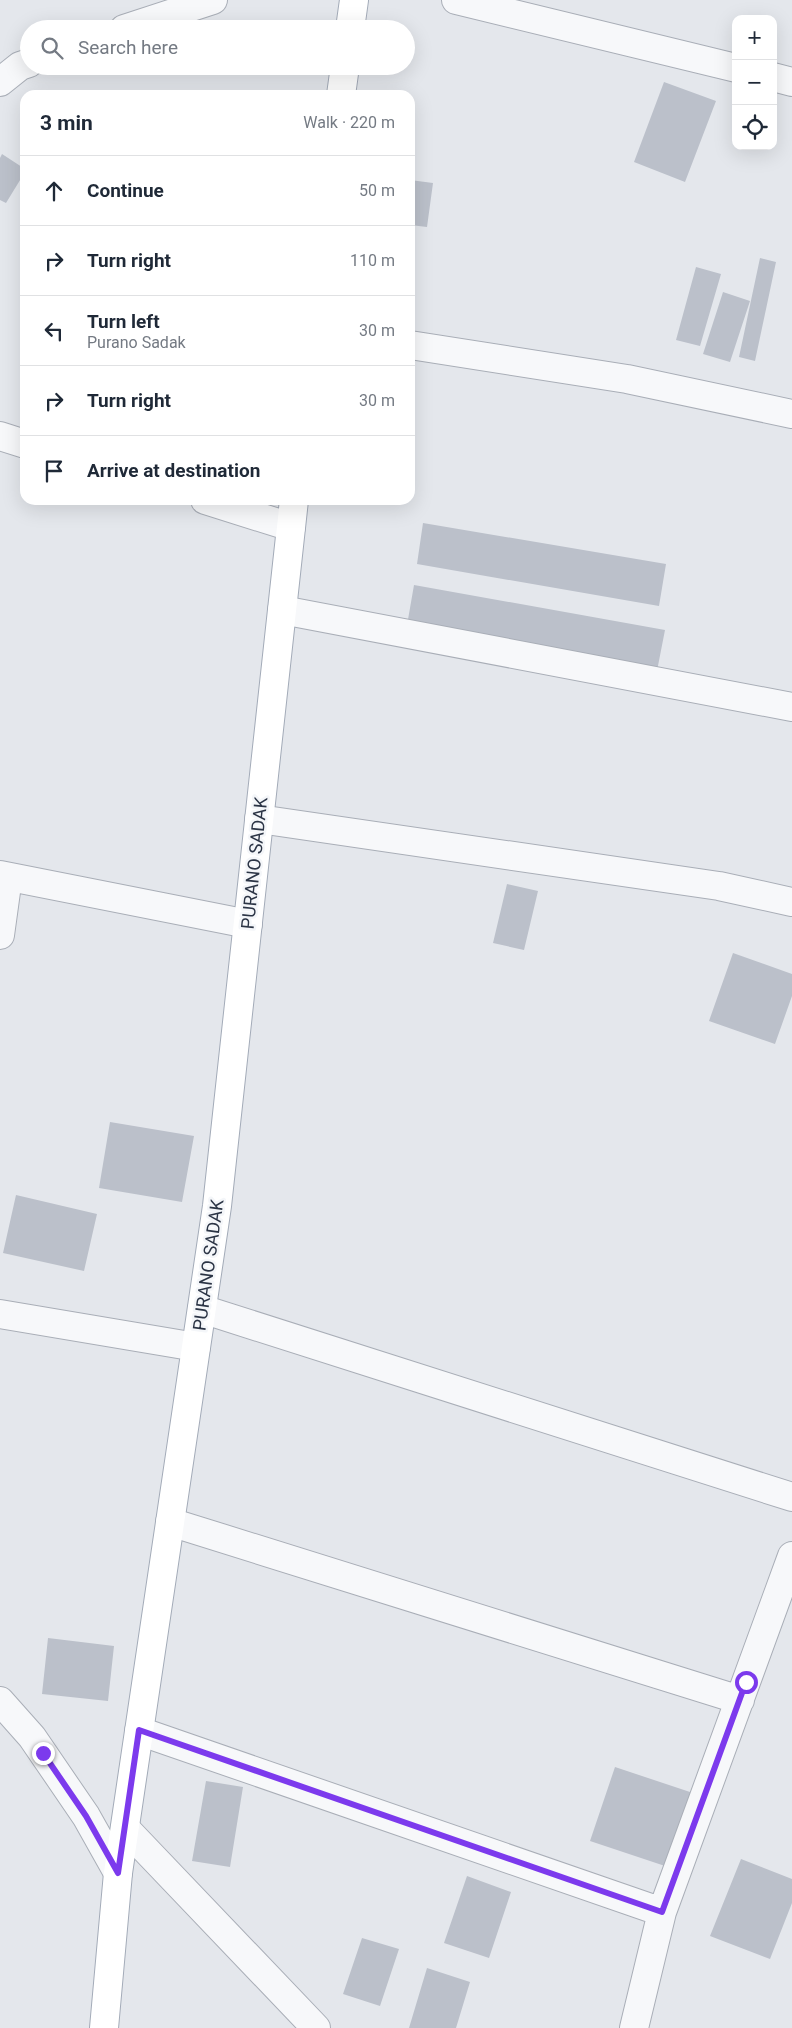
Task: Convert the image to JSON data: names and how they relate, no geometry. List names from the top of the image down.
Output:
{
  "streets": {
    "main road": ["PURANO SADAK"]
  },
  "page": {
    "map_buttons": ["+", "−"],
    "search": "Search here",
    "heading": ["3 min", "Walk · 220 m"],
    "list": [
      ["Continue", "50 m"],
      ["Turn right", "110 m"],
      ["Turn left", "Purano Sadak", "30 m"],
      ["Turn right", "30 m"],
      "Arrive at destination"
    ]
  }
}
